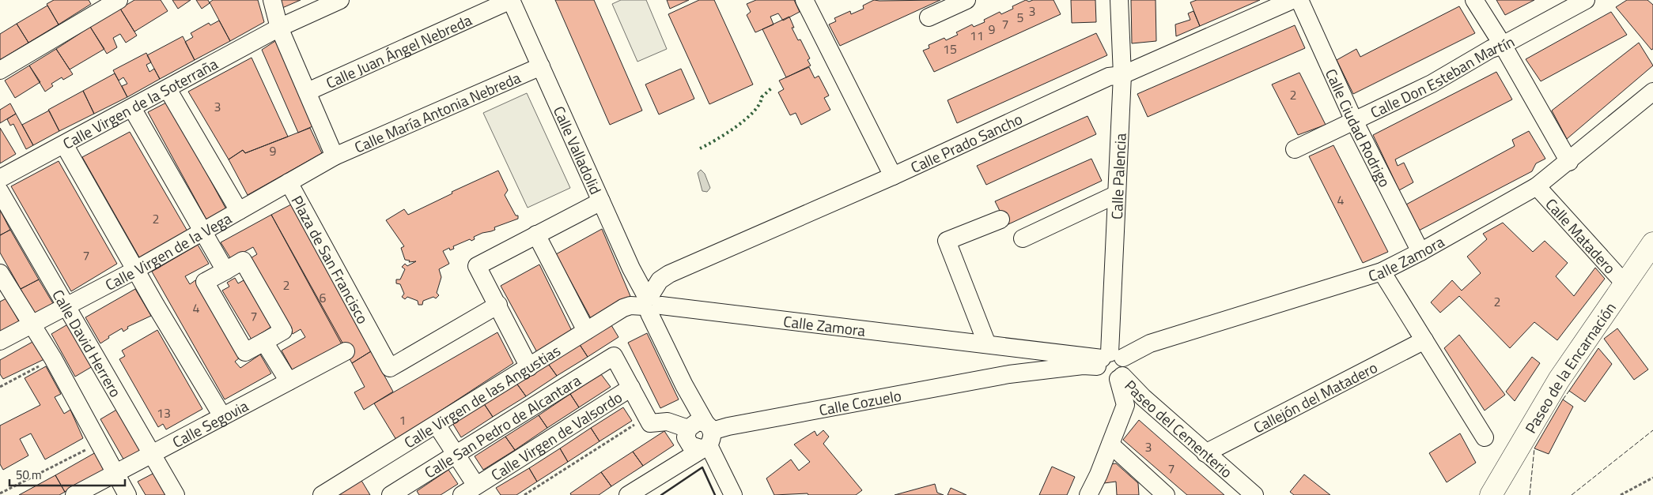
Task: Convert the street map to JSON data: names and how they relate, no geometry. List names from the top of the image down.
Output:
{
  "streets": {
    "main road": ["Paseo de la Encarnación"],
    "street": [
      "Calle Juan Ángel Nebreda",
      "Calle Don Esteban Martín",
      "Calle Virgen de la Soterraña",
      "Calle María Antonia Nebreda",
      "Calle Ciudad Rodrigo",
      "Calle Prado Sancho",
      "Calle Valladolid",
      "Calle Palencia",
      "Calle Matadero",
      "Calle Virgen de la Vega",
      "Calle Zamora",
      "Plaza de San Francisco",
      "Calle David Herrero",
      "Calle Virgen de las Angustias",
      "Callejón del Matadero",
      "Calle Cozuelo",
      "Calle Segovia",
      "Calle San Pedro de Alcantara",
      "Paseo del Cementerio",
      "Calle Virgen de Valsordo"
    ]
  },
  "crossings": [
    ["Calle Juan Ángel Nebreda", "Calle Virgen de la Soterraña"],
    ["Calle Juan Ángel Nebreda", "Calle María Antonia Nebreda"],
    ["Calle Juan Ángel Nebreda", "Calle Valladolid"],
    ["Calle Juan Ángel Nebreda", "Calle Virgen de la Vega"],
    ["Calle Don Esteban Martín", "Calle Ciudad Rodrigo"],
    ["Calle María Antonia Nebreda", "Calle Valladolid"],
    ["Calle María Antonia Nebreda", "Calle Virgen de la Vega"],
    ["Calle Ciudad Rodrigo", "Calle Zamora"],
    ["Calle Prado Sancho", "Calle Valladolid"],
    ["Calle Prado Sancho", "Calle Palencia"],
    ["Calle Prado Sancho", "Calle Zamora"],
    ["Calle Prado Sancho", "Calle Virgen de las Angustias"],
    ["Calle Valladolid", "Calle Zamora"],
    ["Calle Valladolid", "Calle Virgen de las Angustias"],
    ["Calle Valladolid", "Calle Cozuelo"],
    ["Calle Palencia", "Calle Zamora"],
    ["Calle Palencia", "Calle Cozuelo"],
    ["Calle Palencia", "Paseo del Cementerio"],
    ["Calle Matadero", "Calle Zamora"],
    ["Calle Matadero", "Paseo de la Encarnación"],
    ["Calle Virgen de la Vega", "Plaza de San Francisco"],
    ["Calle Virgen de la Vega", "Calle David Herrero"],
    ["Calle Zamora", "Calle Virgen de las Angustias"],
    ["Calle Zamora", "Calle Cozuelo"],
    ["Calle David Herrero", "Calle Segovia"],
    ["Callejón del Matadero", "Paseo del Cementerio"],
    ["Calle San Pedro de Alcantara", "Calle Virgen de Valsordo"]
  ],
  "house_numbers": [
    "3",
    "5",
    "7",
    "9",
    "11",
    "15",
    "2",
    "3",
    "9",
    "4",
    "2",
    "7",
    "2",
    "6",
    "2",
    "4",
    "7",
    "13",
    "1",
    "3",
    "7"
  ],
  "scale_bar": "50 m"
}
